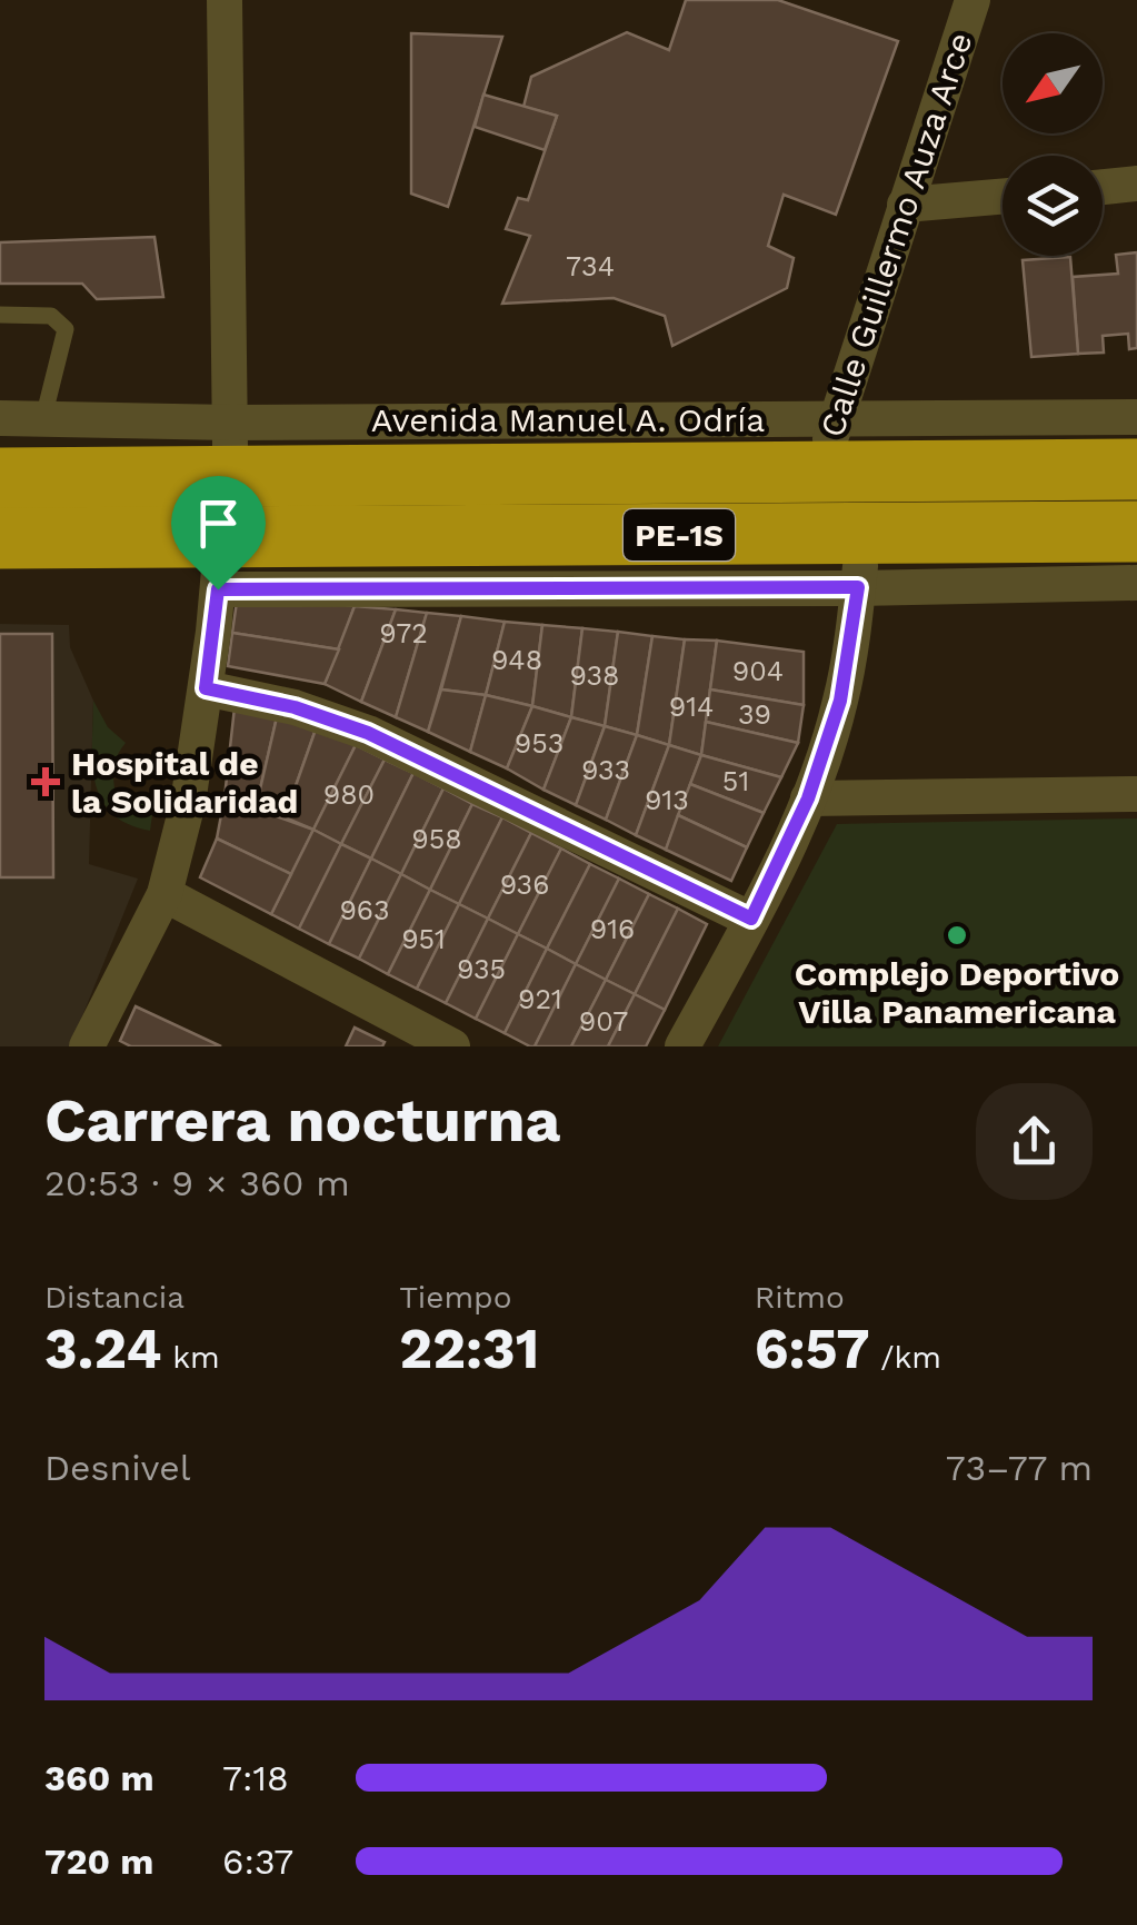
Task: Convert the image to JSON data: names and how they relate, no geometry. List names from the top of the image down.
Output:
{
  "streets": {
    "highway": ["Avenida Manuel A. Odría", "PE-1S"],
    "street": ["Calle Guillermo Auza Arce"]
  },
  "crossings": [
    ["Calle Guillermo Auza Arce", "Avenida Manuel A. Odría"]
  ],
  "places": {
    "health": ["Hospital de la Solidaridad"],
    "other": ["Complejo Deportivo Villa Panamericana"]
  },
  "house_numbers": [
    "734",
    "972",
    "948",
    "904",
    "938",
    "914",
    "39",
    "953",
    "933",
    "51",
    "980",
    "913",
    "958",
    "936",
    "963",
    "916",
    "951",
    "935",
    "921",
    "907"
  ],
  "north": "bottom left",
  "page": {
    "heading": ["Carrera nocturna", "20:53 · 9 × 360 m"],
    "stats": [
      ["Distancia", "3.24 km"],
      ["Tiempo", "22:31"],
      ["Ritmo", "6:57 /km"]
    ],
    "chart": ["Desnivel", "73–77 m"],
    "list": [
      {
        "name": "360 m",
        "note": "7:18"
      },
      {
        "name": "720 m",
        "note": "6:37"
      }
    ]
  }
}
